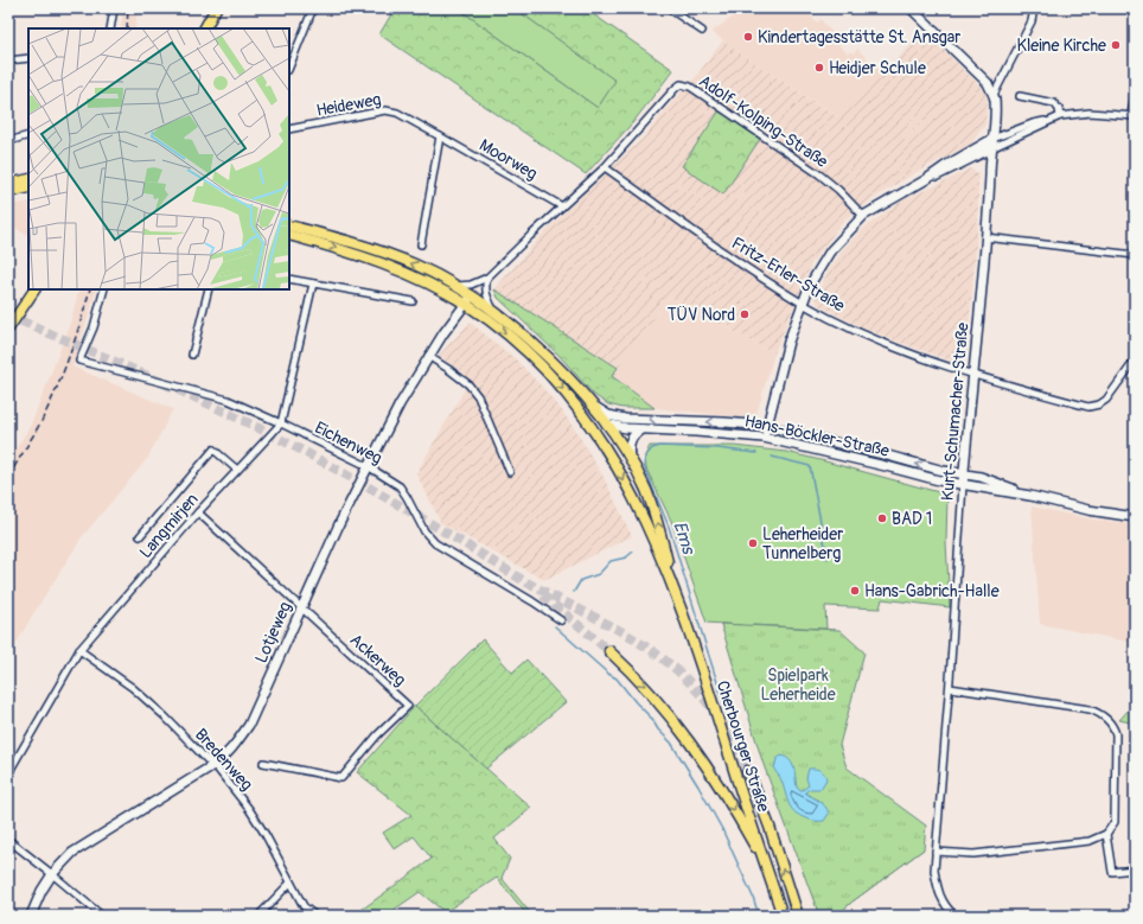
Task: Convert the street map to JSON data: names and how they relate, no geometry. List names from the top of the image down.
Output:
{
  "streets": {
    "main road": ["Cherbourger Straße"],
    "street": [
      "Heideweg",
      "Adolf-Kolping-Straße",
      "Moorweg",
      "Fritz-Erler-Straße",
      "Kurt-Schumacher-Straße",
      "Hans-Böckler-Straße",
      "Eichenweg",
      "Langmirjen",
      "Lotjeweg",
      "Ackerweg",
      "Bredenweg"
    ]
  },
  "crossings": [
    ["Heideweg", "Moorweg"],
    ["Adolf-Kolping-Straße", "Moorweg"],
    ["Adolf-Kolping-Straße", "Fritz-Erler-Straße"],
    ["Adolf-Kolping-Straße", "Cherbourger Straße"],
    ["Fritz-Erler-Straße", "Kurt-Schumacher-Straße"],
    ["Kurt-Schumacher-Straße", "Hans-Böckler-Straße"],
    ["Hans-Böckler-Straße", "Cherbourger Straße"],
    ["Eichenweg", "Langmirjen"],
    ["Eichenweg", "Lotjeweg"],
    ["Langmirjen", "Ackerweg"],
    ["Langmirjen", "Bredenweg"],
    ["Lotjeweg", "Ackerweg"],
    ["Lotjeweg", "Cherbourger Straße"],
    ["Lotjeweg", "Bredenweg"]
  ],
  "water": ["Ems"],
  "parks": ["Spielpark Leherheide"],
  "places": [
    "Kindertagesstätte St. Ansgar",
    "Kleine Kirche",
    "Heidjer Schule",
    "TÜV Nord",
    "BAD 1",
    "Leherheider Tunnelberg",
    "Hans-Gabrich-Halle"
  ]
}
